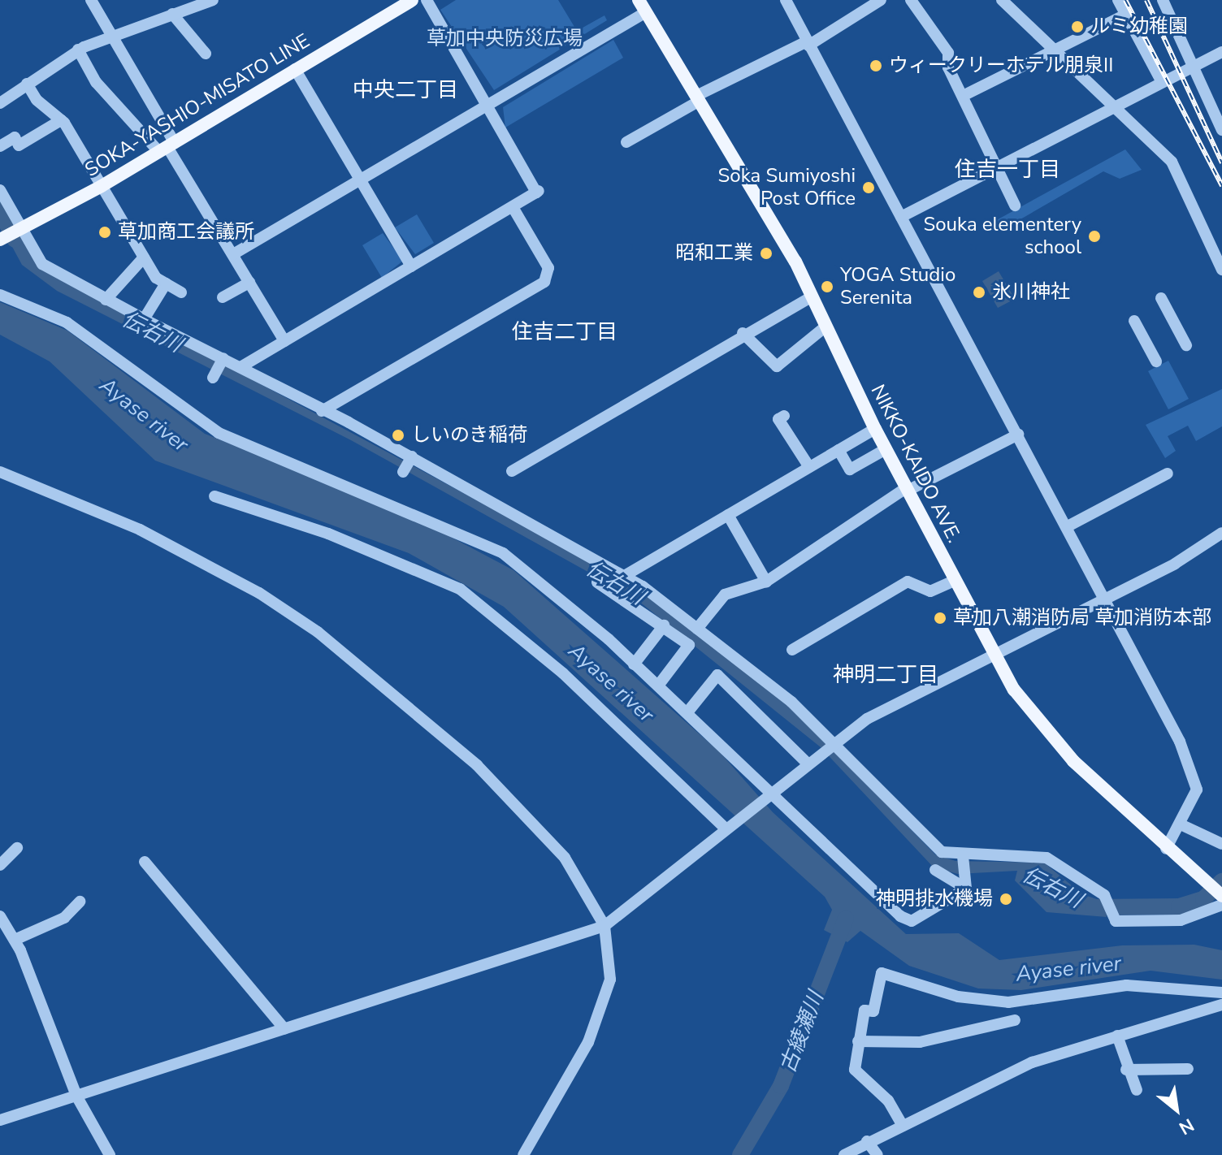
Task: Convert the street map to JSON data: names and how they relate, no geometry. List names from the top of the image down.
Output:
{
  "streets": {
    "main road": ["SOKA-YASHIO-MISATO LINE", "NIKKO-KAIDO AVE."]
  },
  "districts": [
    "中央二丁目",
    "住吉一丁目",
    "住吉二丁目",
    "神明二丁目"
  ],
  "water": ["伝右川", "Ayase river", "古綾瀬川"],
  "parks": ["草加中央防災広場"],
  "places": [
    "ルミ幼稚園",
    "ウィークリーホテル朋泉II",
    "Soka Sumiyoshi Post Office",
    "草加商工会議所",
    "Souka elementery school",
    "昭和工業",
    "YOGA Studio Serenita",
    "氷川神社",
    "しいのき稲荷",
    "草加八潮消防局 草加消防本部",
    "神明排水機場"
  ],
  "north": "bottom right"
}
